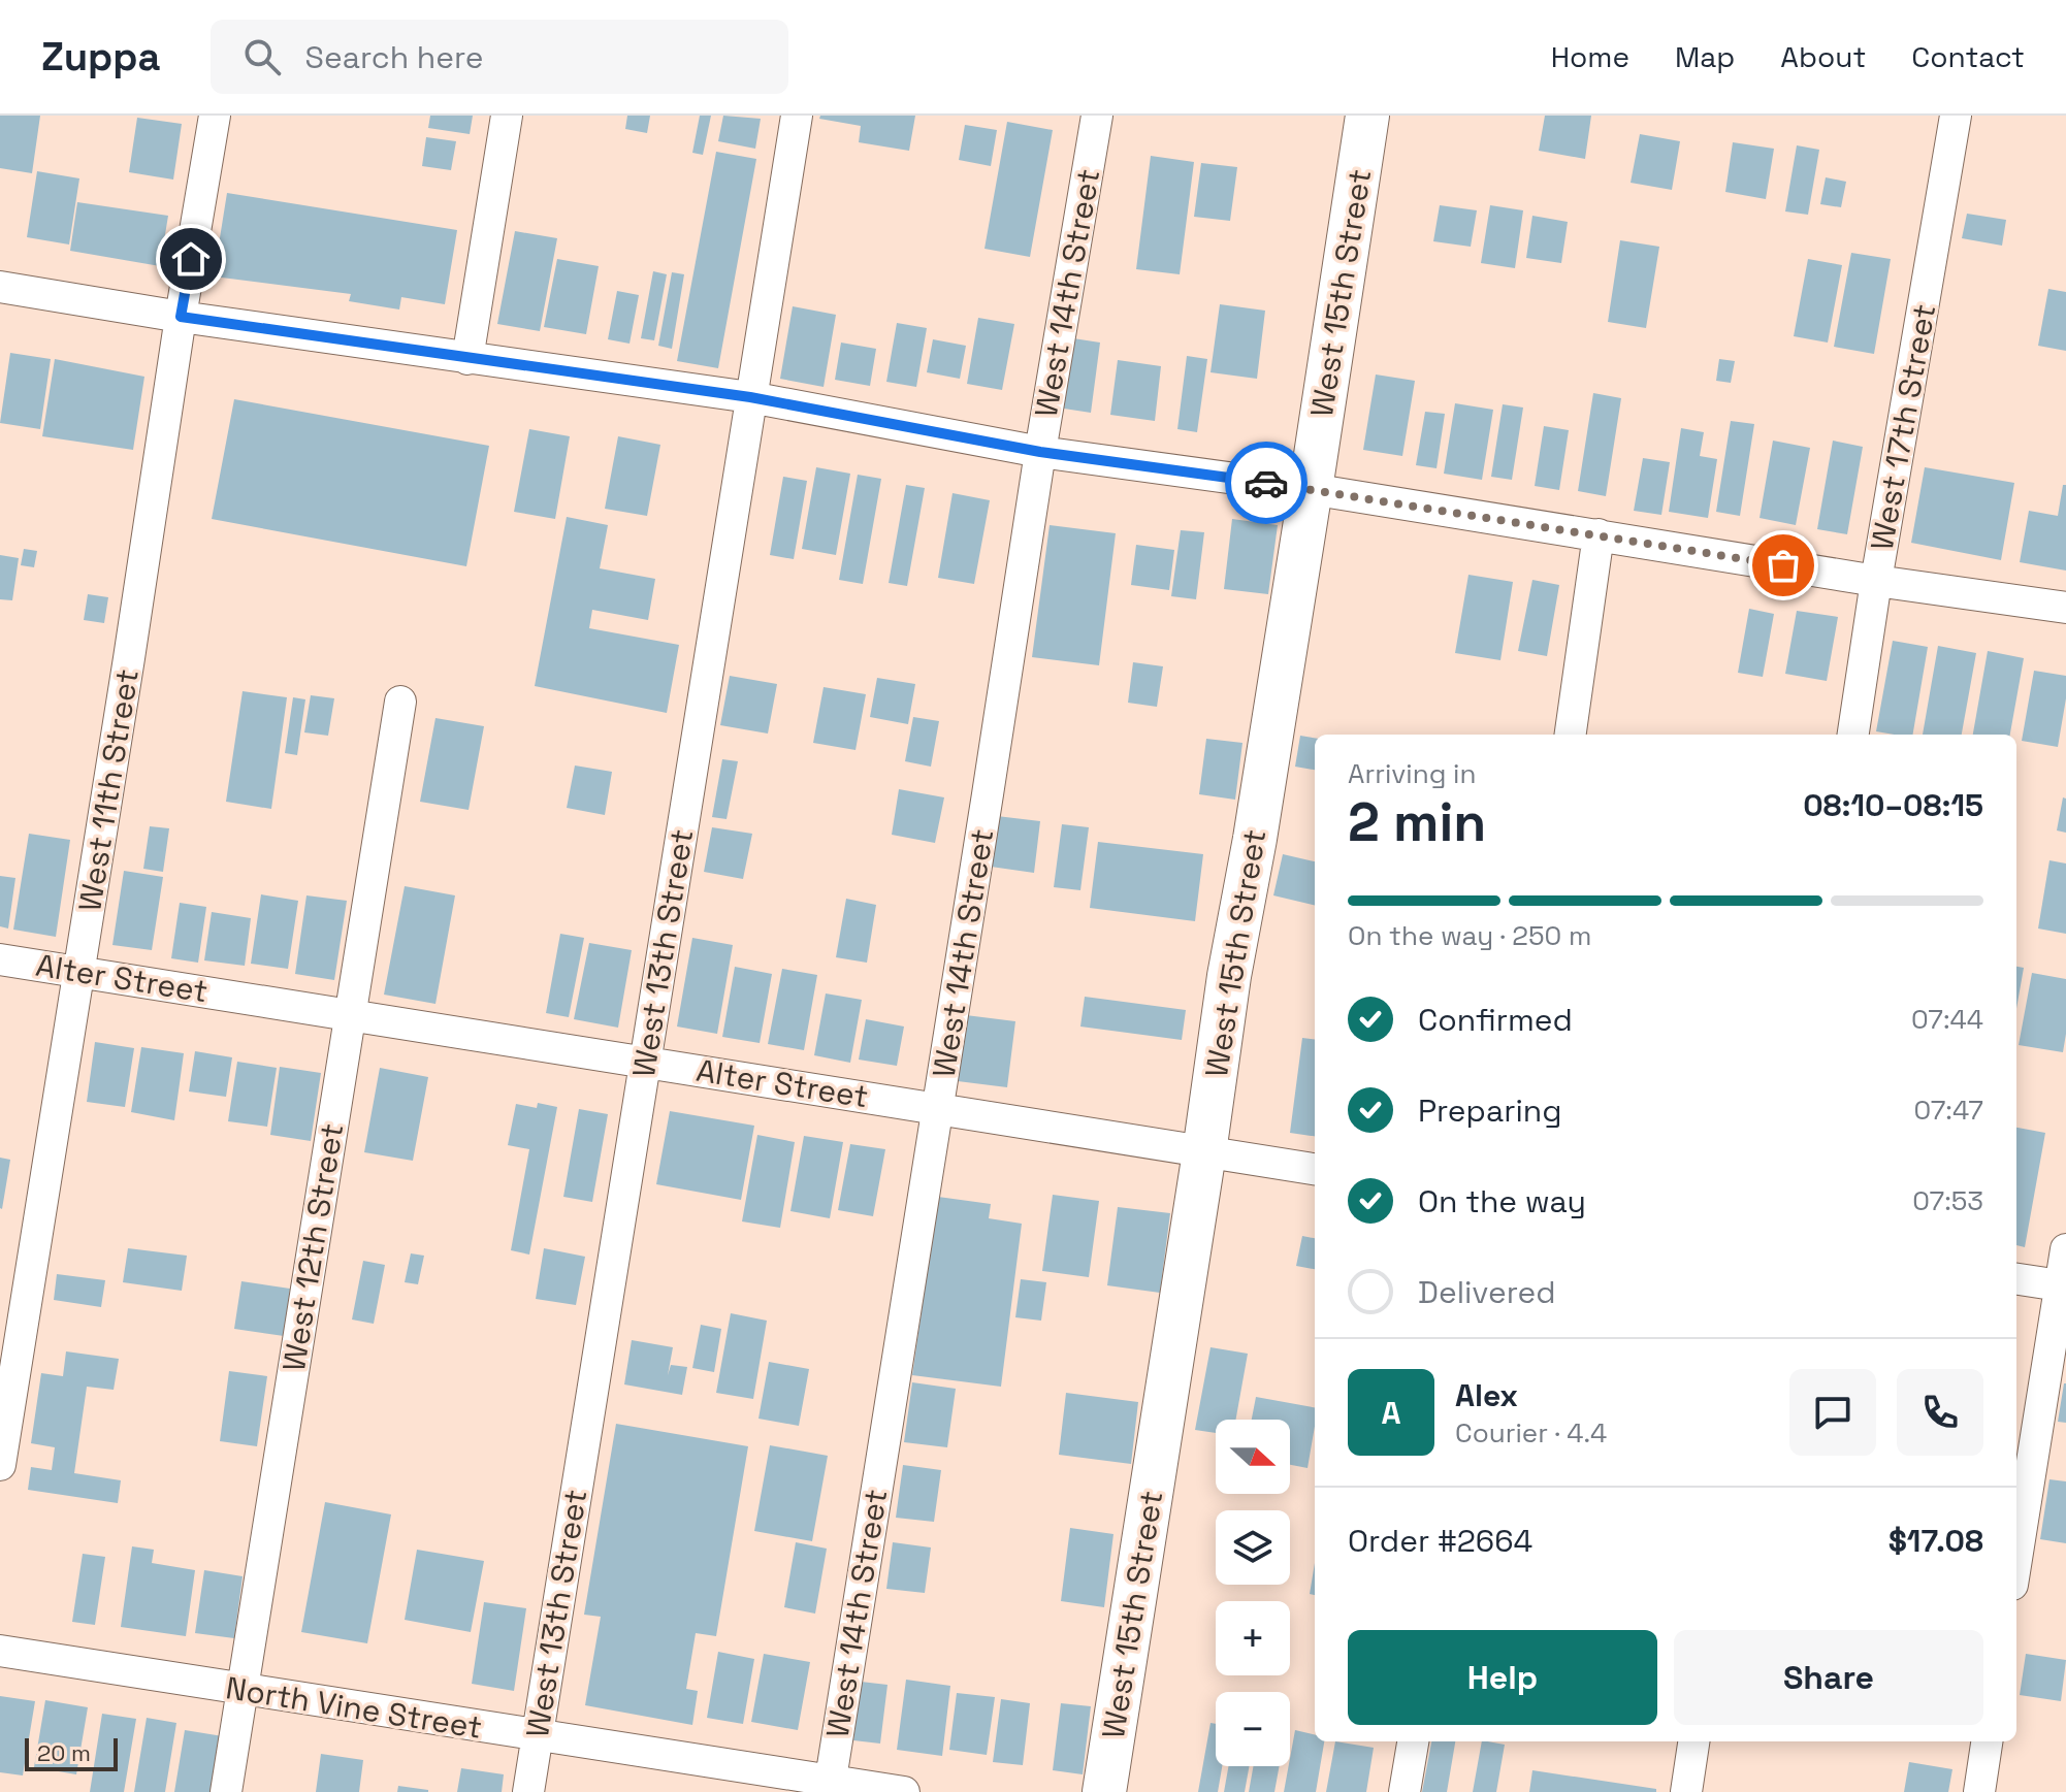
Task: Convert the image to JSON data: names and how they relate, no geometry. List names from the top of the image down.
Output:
{
  "streets": {
    "main road": ["West 15th Street"],
    "street": [
      "West 14th Street",
      "West 17th Street",
      "West 11th Street",
      "West 13th Street",
      "Alter Street",
      "West 12th Street",
      "North Vine Street"
    ]
  },
  "crossings": [
    ["West 14th Street", "Alter Street"],
    ["West 14th Street", "North Vine Street"],
    ["West 15th Street", "Alter Street"],
    ["West 11th Street", "Alter Street"],
    ["West 13th Street", "Alter Street"],
    ["West 13th Street", "North Vine Street"],
    ["Alter Street", "West 12th Street"],
    ["West 12th Street", "North Vine Street"]
  ],
  "scale_bar": "20 m",
  "north": "right",
  "page": {
    "header": "Zuppa",
    "search": "Search here",
    "nav": [
      "Home",
      "Map",
      "About",
      "Contact"
    ],
    "heading": ["2 min", "Arriving in", "08:10–08:15"],
    "panel": [
      "Alex",
      "Courier · 4.4",
      "Order #2664",
      "$17.08"
    ],
    "bar": "On the way · 250 m",
    "list": [
      ["Confirmed", "07:44"],
      ["Preparing", "07:47"],
      ["On the way", "07:53"],
      "Delivered"
    ],
    "round": "A",
    "map_buttons": ["+", "−"],
    "buttons": ["Help", "Share"],
    "scale": "20 m"
  }
}
